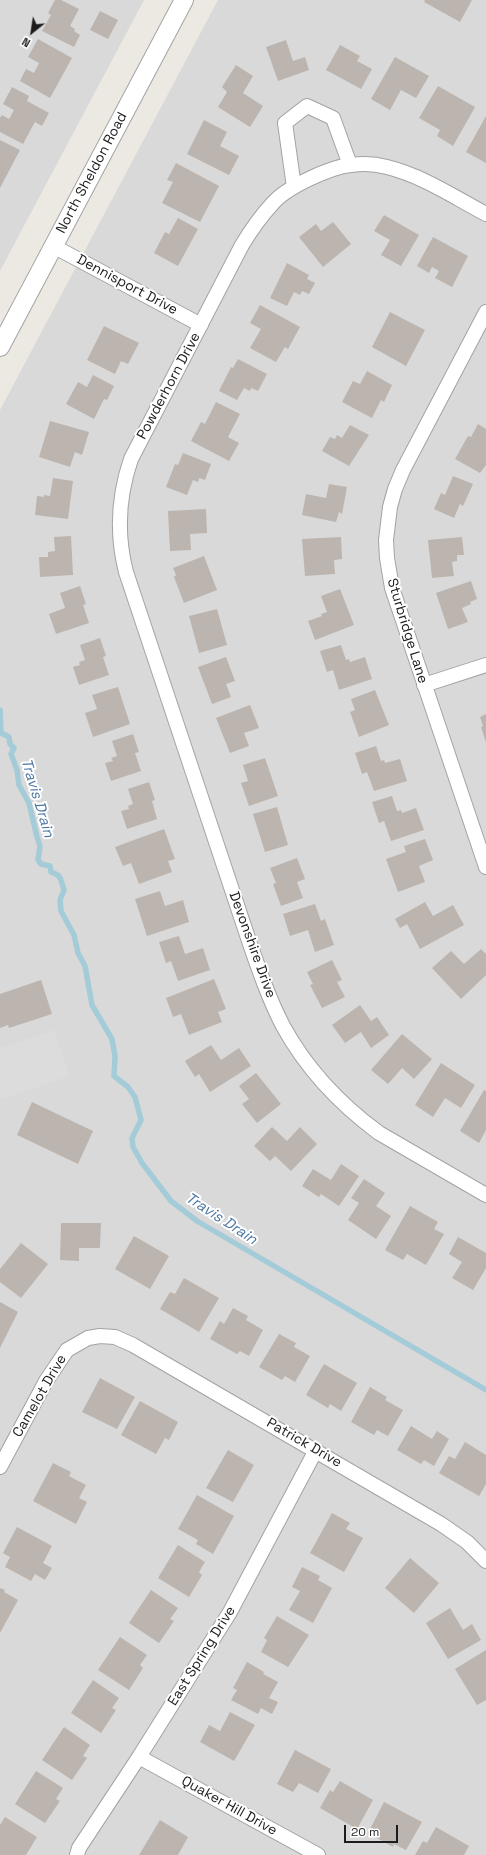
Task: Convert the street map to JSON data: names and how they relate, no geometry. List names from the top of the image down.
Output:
{
  "streets": {
    "street": [
      "North Sheldon Road",
      "Dennisport Drive",
      "Powderhorn Drive",
      "Sturbridge Lane",
      "Devonshire Drive",
      "Camelot Drive",
      "Patrick Drive",
      "East Spring Drive",
      "Quaker Hill Drive"
    ]
  },
  "crossings": [
    ["North Sheldon Road", "Dennisport Drive"],
    ["Dennisport Drive", "Powderhorn Drive"],
    ["Powderhorn Drive", "Devonshire Drive"],
    ["Camelot Drive", "Patrick Drive"],
    ["Patrick Drive", "East Spring Drive"],
    ["East Spring Drive", "Quaker Hill Drive"]
  ],
  "water": ["Travis Drain"],
  "scale_bar": "20 m",
  "north": "bottom left"
}
